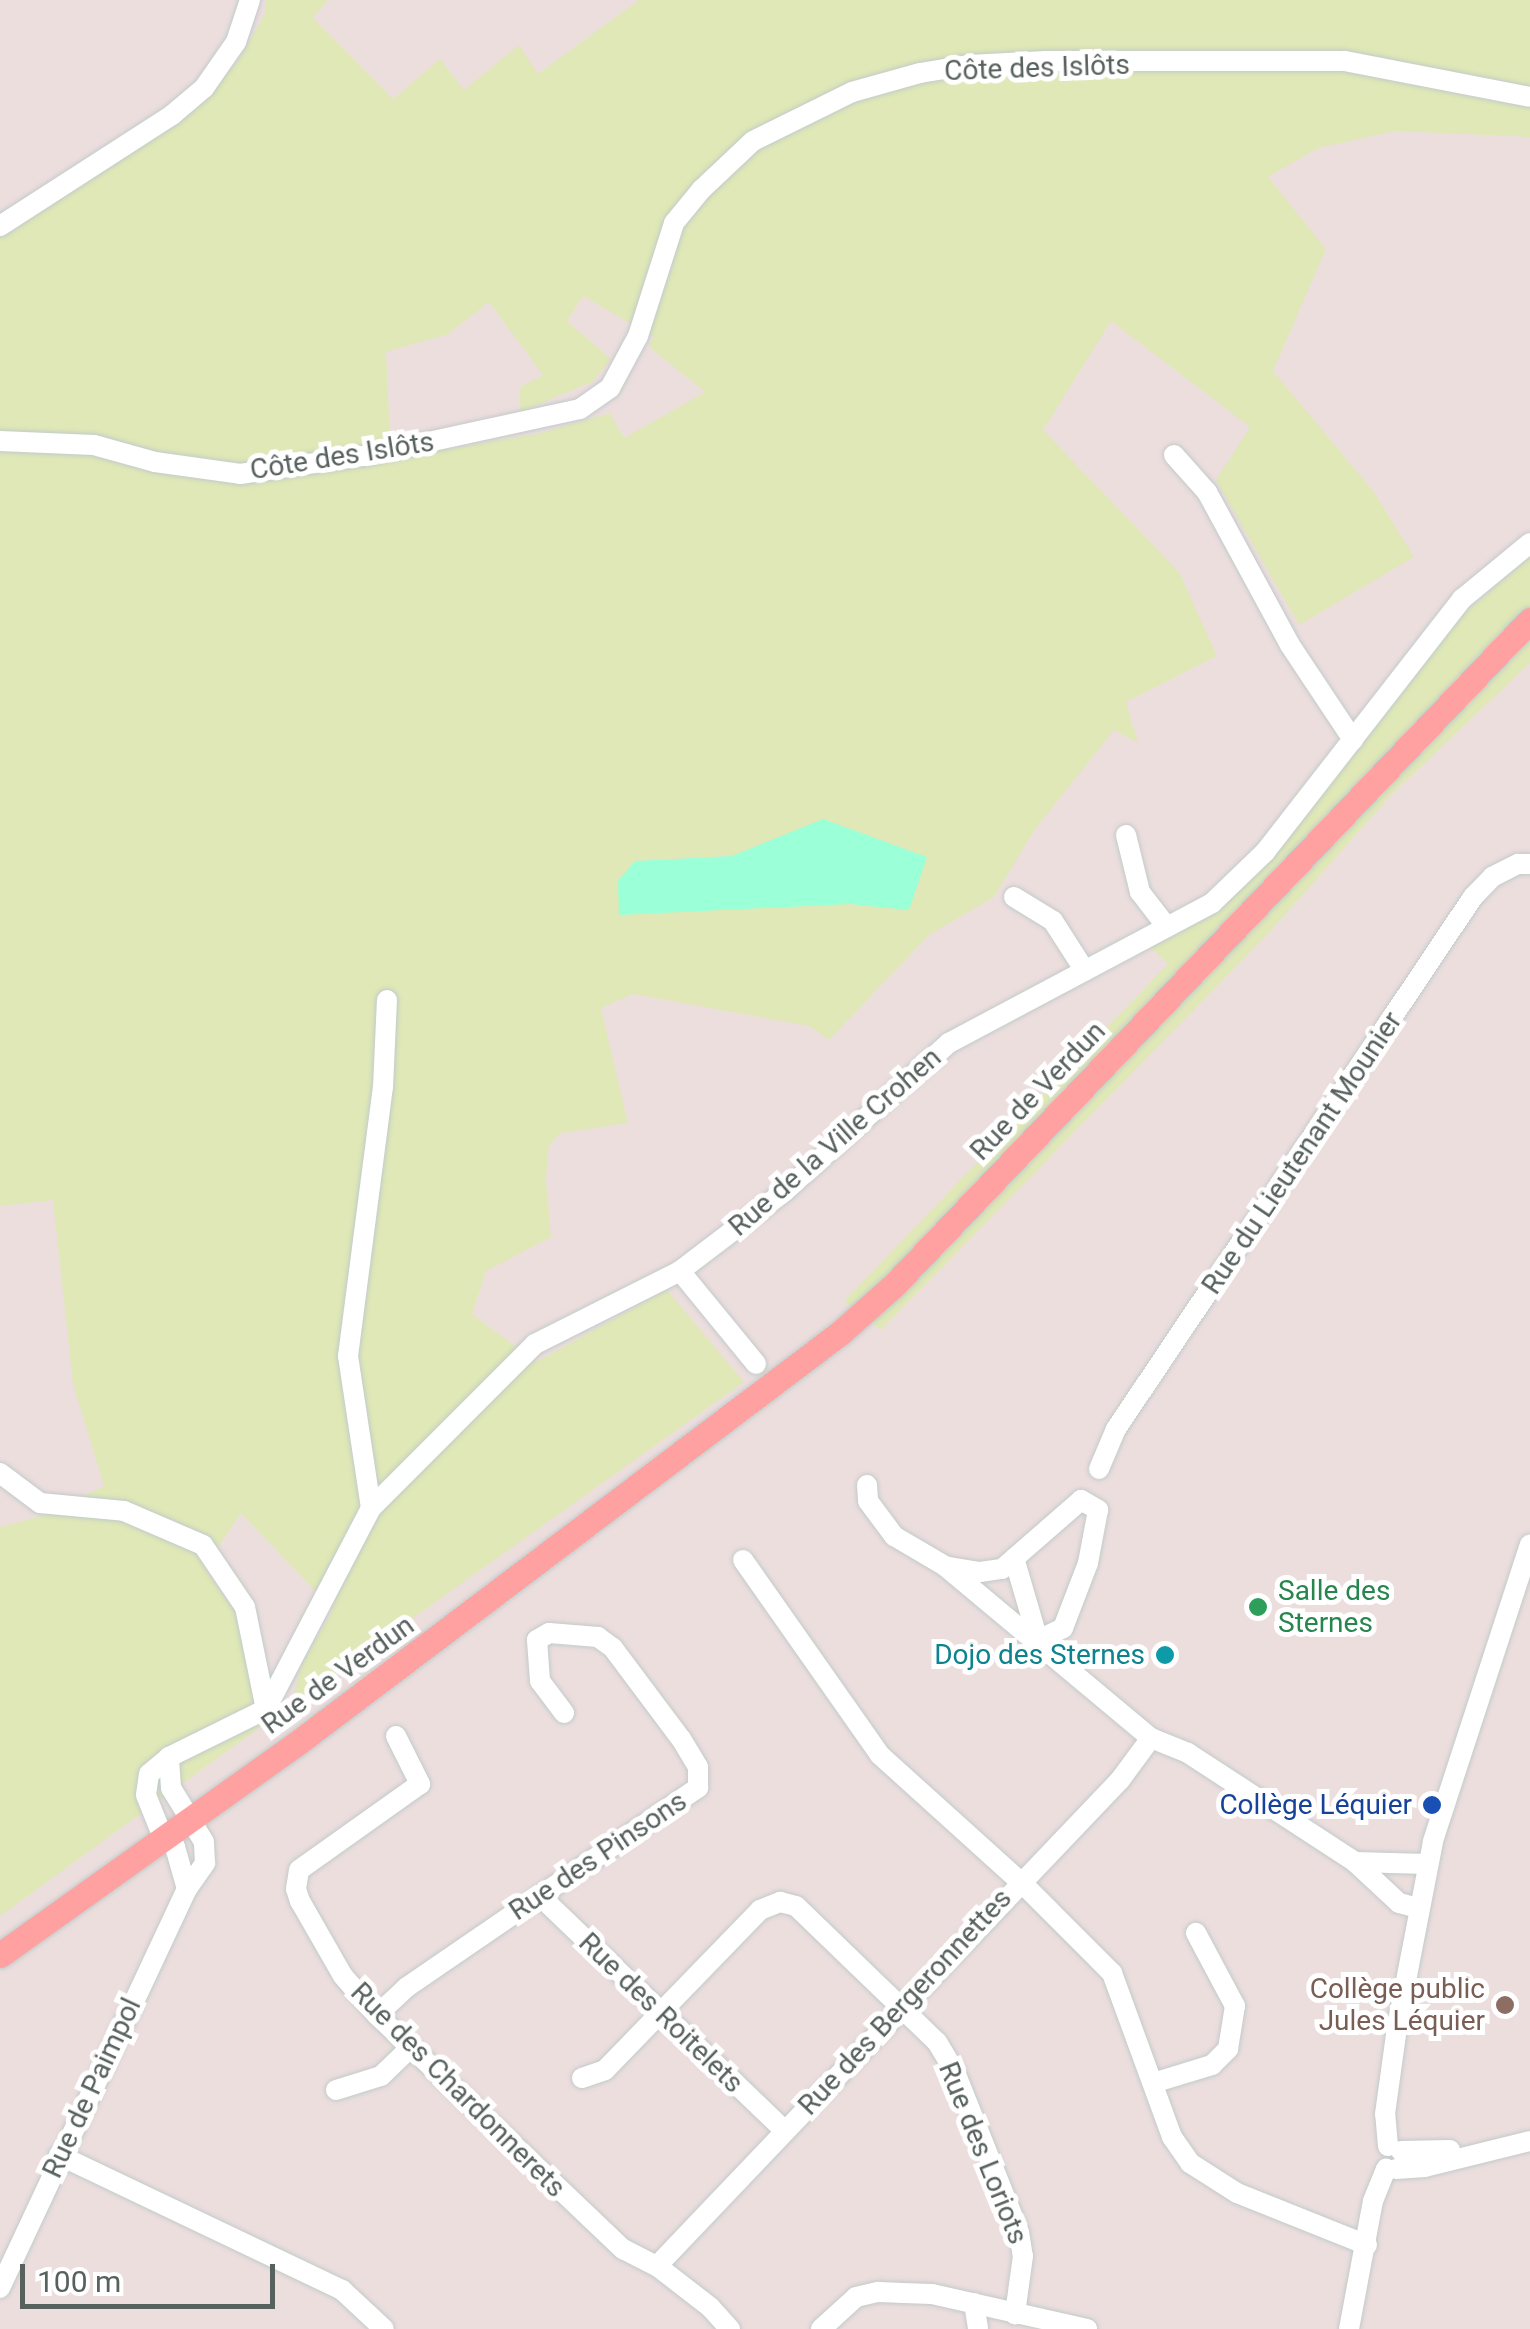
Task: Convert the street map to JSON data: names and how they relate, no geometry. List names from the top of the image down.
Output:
{
  "streets": {
    "main road": ["Rue de Verdun"],
    "street": [
      "Côte des Islôts",
      "Rue de la Ville Crohen",
      "Rue du Lieutenant Mounier",
      "Rue des Pinsons",
      "Rue des Bergeronnettes",
      "Rue des Roitelets",
      "Rue de Paimpol",
      "Rue des Chardonnerets",
      "Rue des Loriots"
    ]
  },
  "crossings": [
    ["Rue de Verdun", "Rue de Paimpol"],
    ["Rue des Pinsons", "Rue des Roitelets"],
    ["Rue des Pinsons", "Rue des Chardonnerets"],
    ["Rue des Bergeronnettes", "Rue des Roitelets"],
    ["Rue des Bergeronnettes", "Rue des Chardonnerets"],
    ["Rue des Bergeronnettes", "Rue des Loriots"],
    ["Rue des Roitelets", "Rue des Loriots"]
  ],
  "places": [
    "Salle des Sternes",
    "Dojo des Sternes",
    "Collège Léquier",
    "Collège public Jules Léquier"
  ],
  "scale_bar": "100 m"
}
